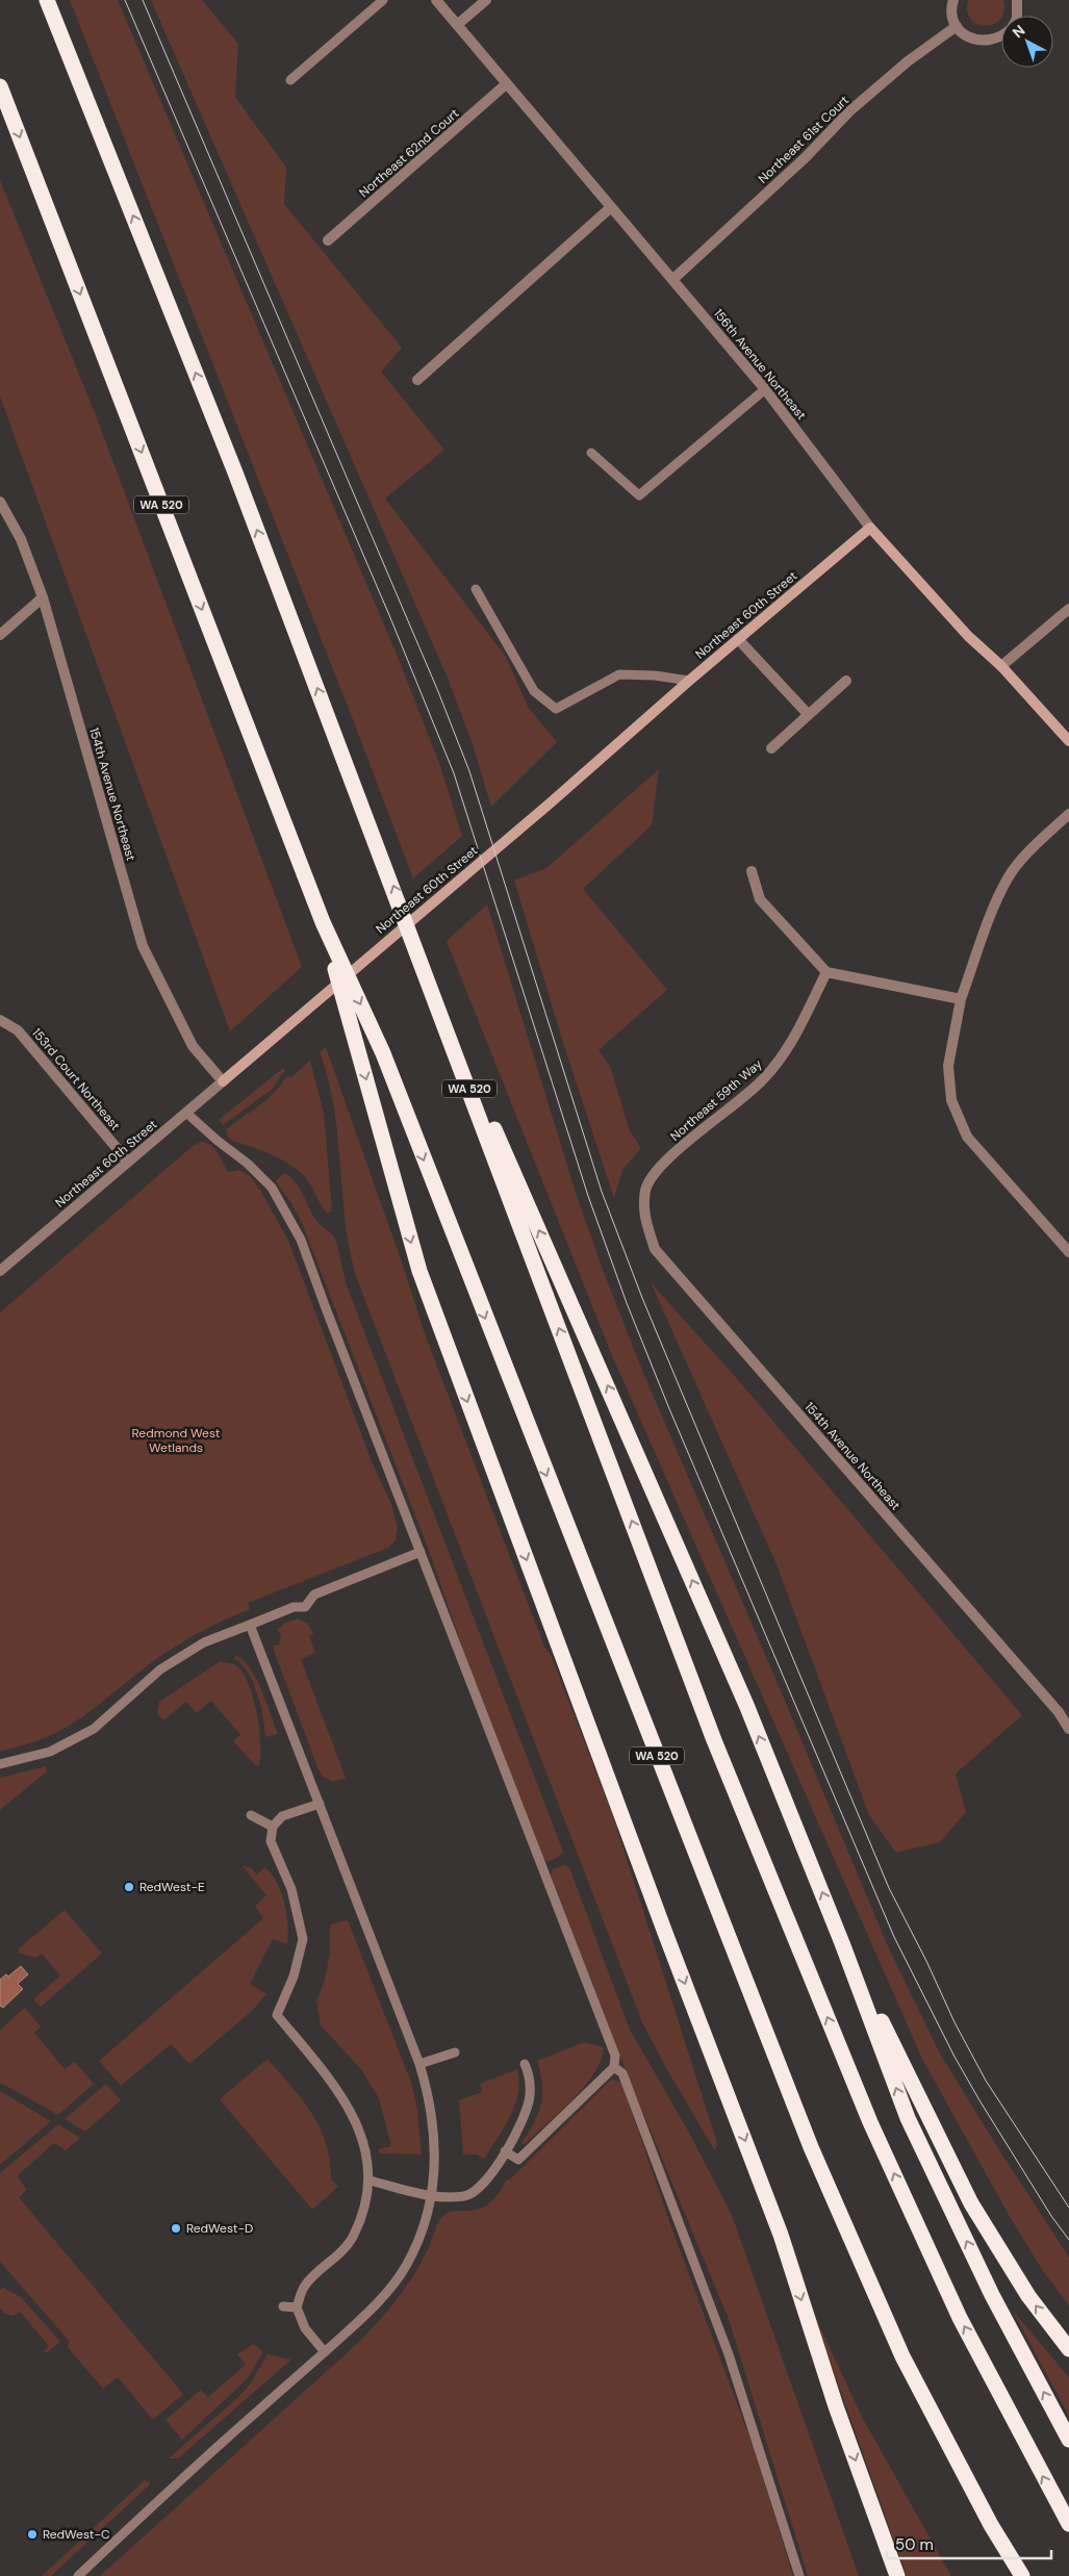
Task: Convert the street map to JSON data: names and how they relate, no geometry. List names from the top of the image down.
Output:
{
  "streets": {
    "highway": ["WA 520"],
    "street": [
      "Northeast 61st Court",
      "Northeast 62nd Court",
      "156th Avenue Northeast",
      "Northeast 60th Street",
      "154th Avenue Northeast",
      "153rd Court Northeast",
      "Northeast 59th Way"
    ]
  },
  "crossings": [
    ["Northeast 61st Court", "156th Avenue Northeast"],
    ["Northeast 62nd Court", "156th Avenue Northeast"],
    ["156th Avenue Northeast", "Northeast 60th Street"],
    ["Northeast 60th Street", "154th Avenue Northeast"],
    ["Northeast 60th Street", "153rd Court Northeast"],
    ["154th Avenue Northeast", "Northeast 59th Way"]
  ],
  "parks": ["Redmond West Wetlands"],
  "places": ["RedWest-E", "RedWest-D", "RedWest-C"],
  "scale_bar": "50 m",
  "north": "top left"
}
